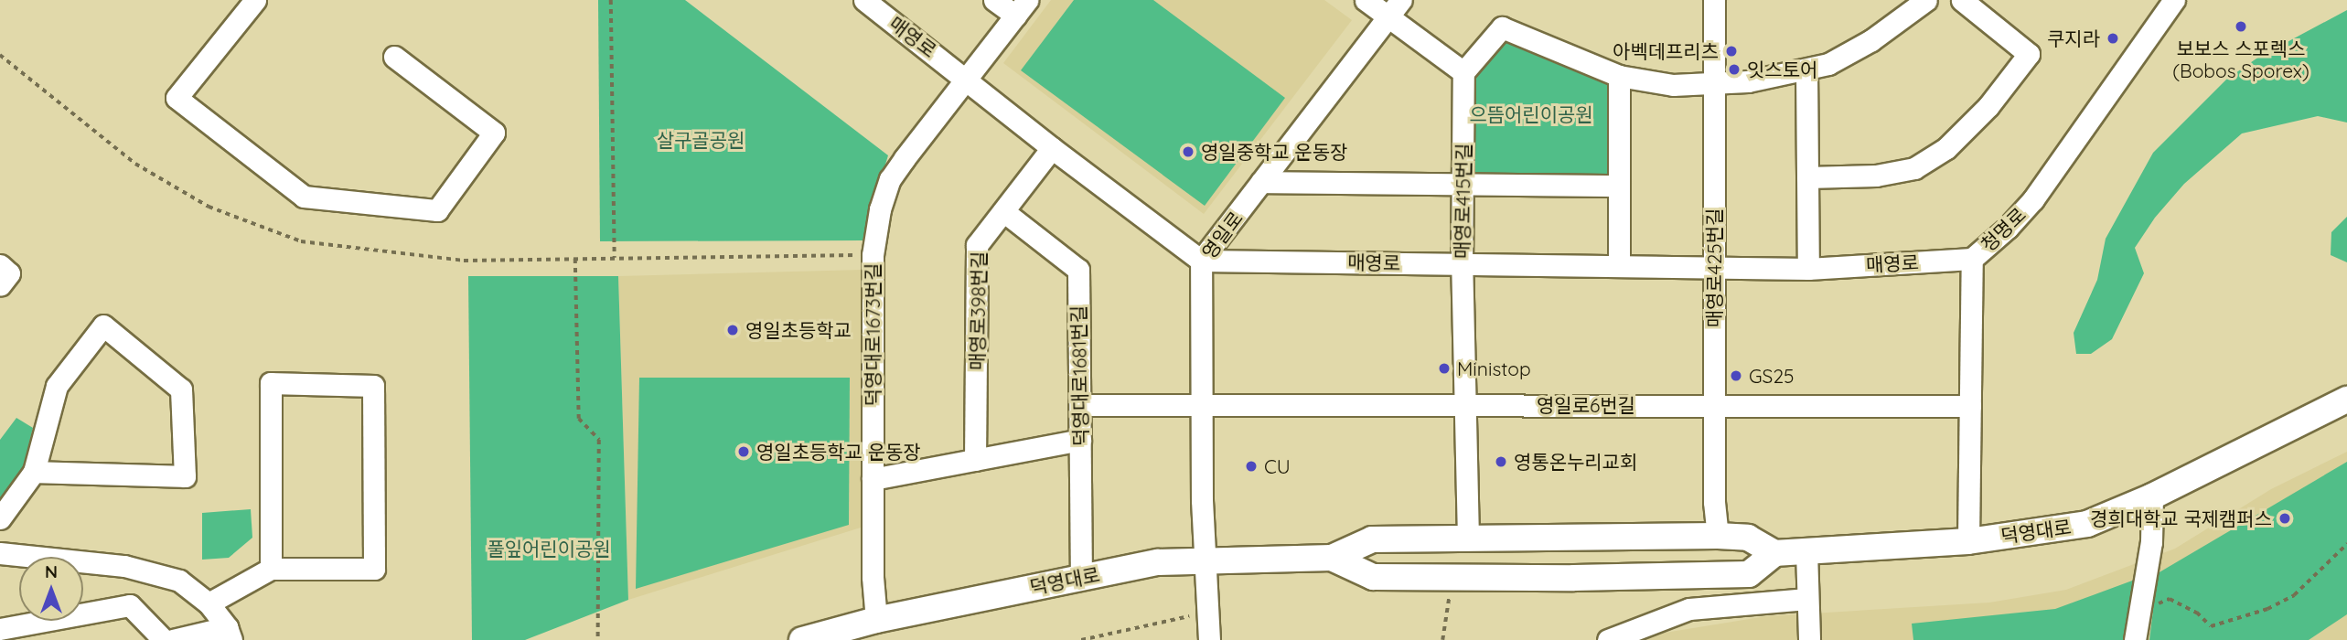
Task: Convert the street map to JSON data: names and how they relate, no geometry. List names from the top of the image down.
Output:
{
  "streets": {
    "main road": ["덕영대로"],
    "street": [
      "매영로",
      "매영로415번길",
      "청명로",
      "영일로",
      "매영로425번길",
      "매영로398번길",
      "덕영대로1673번길",
      "덕영대로1681번길",
      "영일로6번길"
    ]
  },
  "crossings": [
    ["매영로", "매영로415번길"],
    ["매영로", "청명로"],
    ["매영로", "영일로"],
    ["매영로", "매영로425번길"],
    ["매영로", "매영로398번길"],
    ["매영로", "덕영대로1673번길"],
    ["매영로415번길", "영일로6번길"],
    ["매영로415번길", "덕영대로"],
    ["청명로", "영일로6번길"],
    ["청명로", "덕영대로"],
    ["영일로", "영일로6번길"],
    ["영일로", "덕영대로"],
    ["매영로425번길", "영일로6번길"],
    ["매영로425번길", "덕영대로"],
    ["매영로398번길", "덕영대로1681번길"],
    ["덕영대로1673번길", "덕영대로"],
    ["덕영대로1681번길", "영일로6번길"],
    ["덕영대로1681번길", "덕영대로"]
  ],
  "parks": ["으뜸어린이공원", "살구골공원", "풀잎어린이공원"],
  "places": [
    "보보스 스포렉스 (Bobos Sporex)",
    "쿠지라",
    "아벡데프리츠",
    "잇스토어",
    "영일중학교 운동장",
    "영일초등학교",
    "Ministop",
    "GS25",
    "영일초등학교 운동장",
    "영통온누리교회",
    "CU",
    "경희대학교 국제캠퍼스"
  ],
  "north": "top"
}
